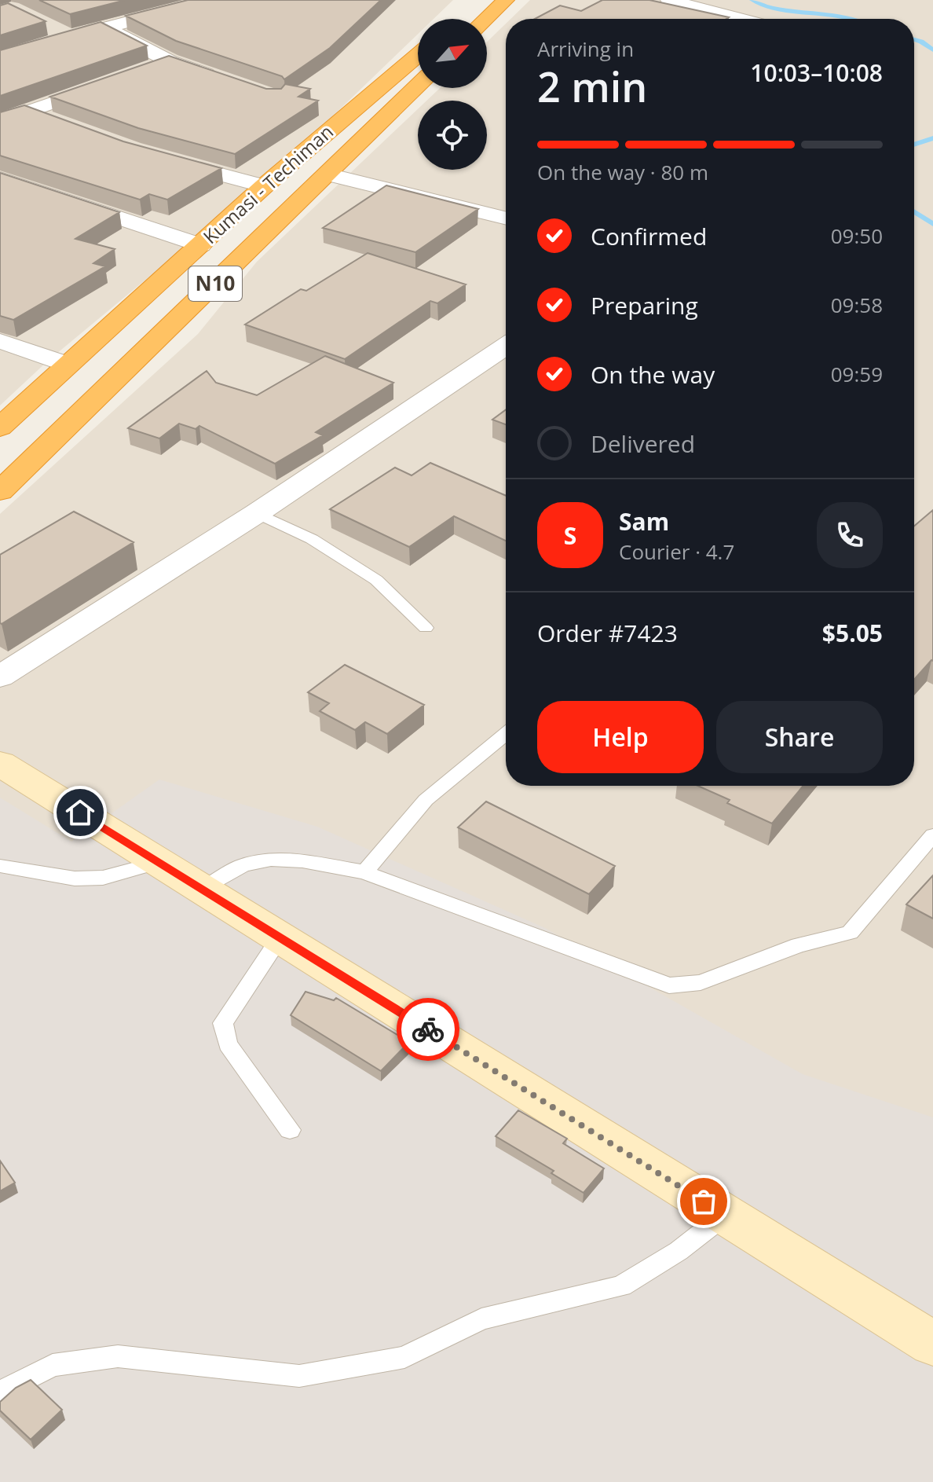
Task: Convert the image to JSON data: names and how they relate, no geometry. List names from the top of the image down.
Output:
{
  "streets": {
    "highway": ["Kumasi - Techiman", "N10"]
  },
  "north": "top right",
  "page": {
    "heading": ["2 min", "Arriving in", "10:03–10:08"],
    "panel": [
      "Sam",
      "Courier · 4.7",
      "Order #7423",
      "$5.05"
    ],
    "bar": "On the way · 80 m",
    "list": [
      ["Confirmed", "09:50"],
      ["Preparing", "09:58"],
      ["On the way", "09:59"],
      "Delivered"
    ],
    "round": "S",
    "buttons": ["Help", "Share"]
  }
}
